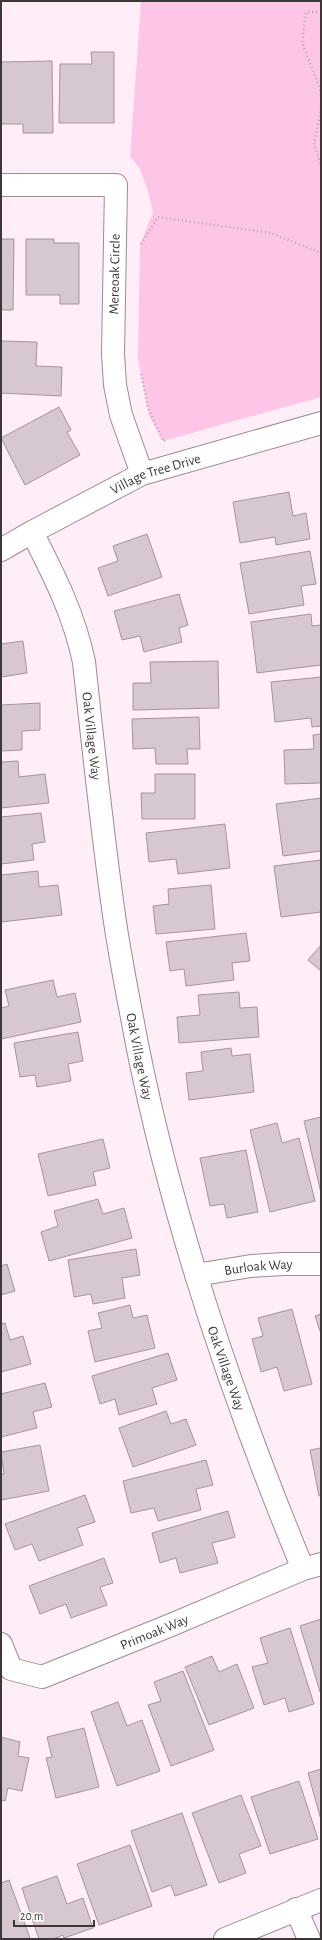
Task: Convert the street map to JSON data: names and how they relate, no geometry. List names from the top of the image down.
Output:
{
  "streets": {
    "street": [
      "Mereoak Circle",
      "Village Tree Drive",
      "Oak Village Way",
      "Burloak Way",
      "Primoak Way"
    ]
  },
  "crossings": [
    ["Mereoak Circle", "Village Tree Drive"],
    ["Village Tree Drive", "Oak Village Way"],
    ["Oak Village Way", "Burloak Way"],
    ["Oak Village Way", "Primoak Way"]
  ],
  "scale_bar": "20 m"
}
